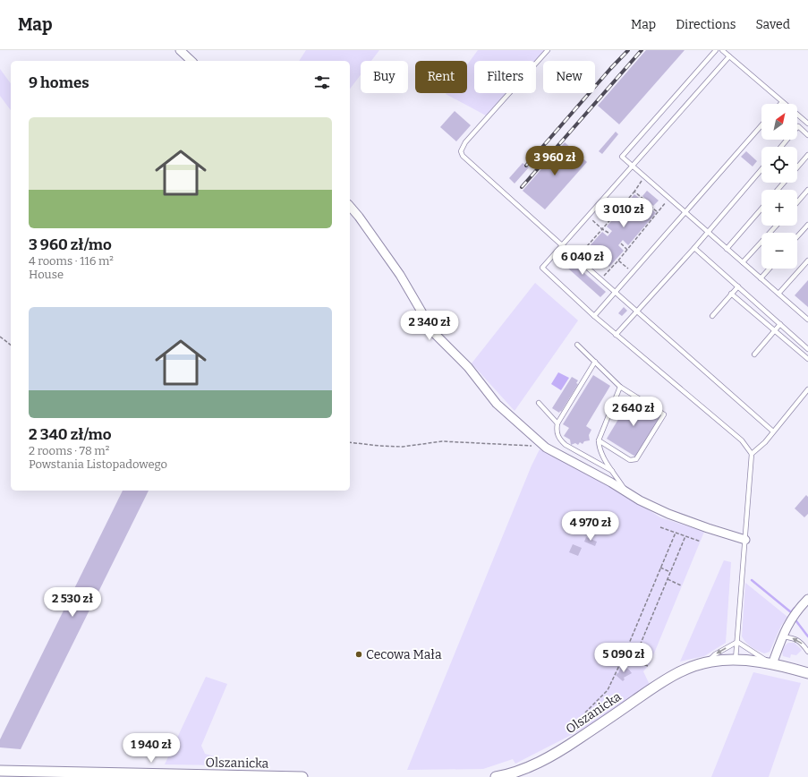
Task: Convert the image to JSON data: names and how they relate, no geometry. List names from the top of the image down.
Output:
{
  "streets": {
    "street": ["Olszanicka"]
  },
  "places": ["Cecowa Mała"],
  "north": "top right",
  "page": {
    "header": "Map",
    "nav": ["Map", "Directions", "Saved"],
    "chip": [
      "Buy",
      "Rent",
      "Filters",
      "New"
    ],
    "heading": "9 homes",
    "map_buttons": ["+", "−"],
    "list": [
      {
        "name": "3 960 zł/mo",
        "note": "4 rooms · 116 m² · House"
      },
      {
        "name": "2 340 zł/mo",
        "note": "2 rooms · 78 m² · Powstania Listopadowego"
      }
    ],
    "price": [
      "3 960 zł",
      "3 010 zł",
      "6 040 zł",
      "2 340 zł",
      "2 640 zł",
      "4 970 zł",
      "2 530 zł",
      "5 090 zł",
      "1 940 zł"
    ]
  }
}
